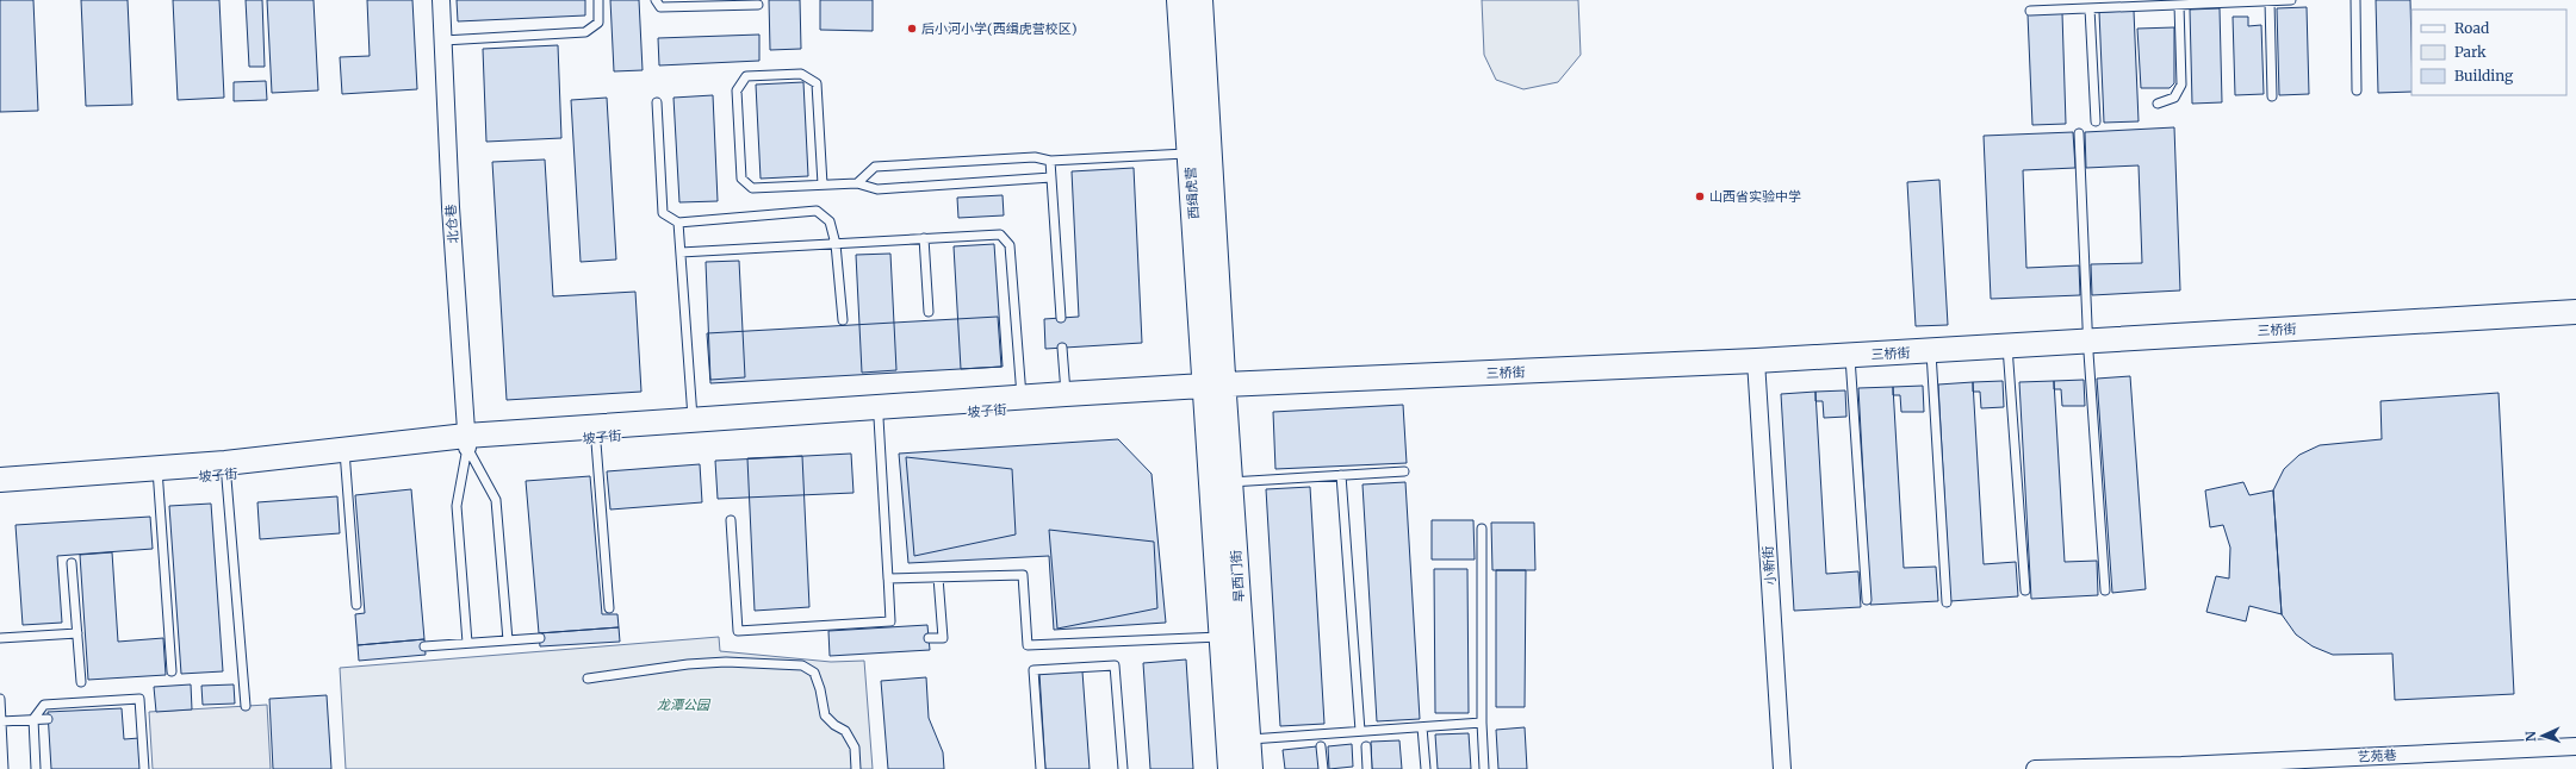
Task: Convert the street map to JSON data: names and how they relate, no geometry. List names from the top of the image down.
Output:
{
  "streets": {
    "street": [
      "西缉虎营",
      "北仓巷",
      "三桥街",
      "坡子街",
      "小新街",
      "旱西门街",
      "艺苑巷"
    ]
  },
  "crossings": [
    ["西缉虎营", "三桥街"],
    ["西缉虎营", "坡子街"],
    ["西缉虎营", "旱西门街"],
    ["北仓巷", "坡子街"],
    ["三桥街", "坡子街"],
    ["三桥街", "小新街"],
    ["三桥街", "旱西门街"],
    ["坡子街", "旱西门街"]
  ],
  "parks": ["龙潭公园"],
  "places": ["后小河小学(西缉虎营校区)", "山西省实验中学"],
  "legend": ["Road", "Park", "Building"],
  "north": "left"
}
